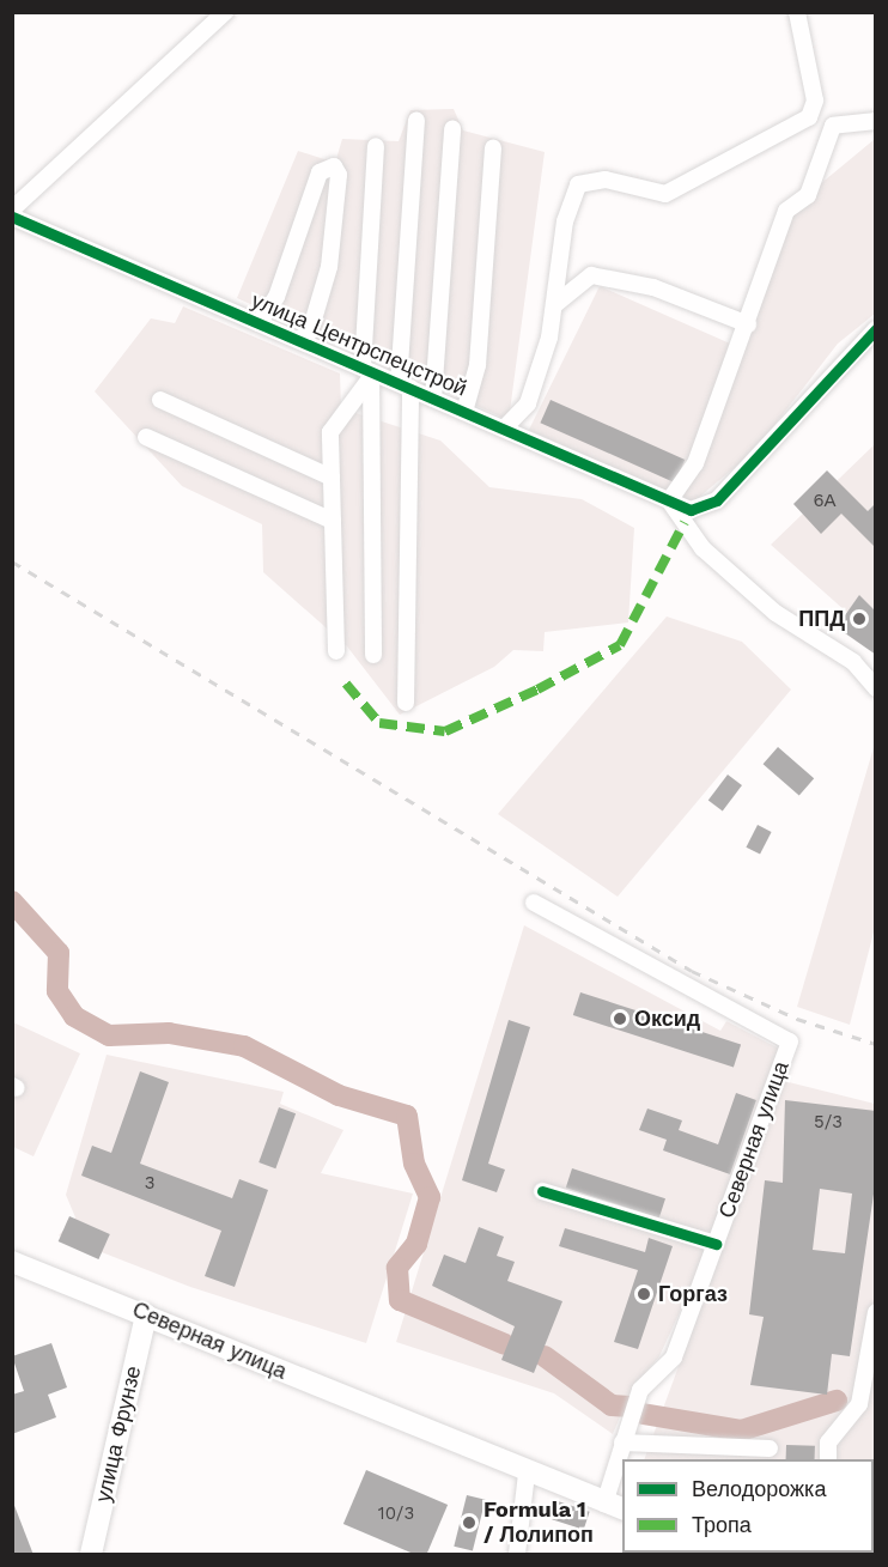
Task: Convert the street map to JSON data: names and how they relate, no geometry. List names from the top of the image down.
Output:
{
  "streets": {
    "main road": ["Северная улица", "улица Фрунзе"],
    "street": ["улица Центрспецстрой"]
  },
  "crossings": [
    ["Северная улица", "улица Фрунзе"]
  ],
  "places": [
    "ППД",
    "Оксид",
    "Горгаз",
    "Formula 1 / Лолипоп"
  ],
  "house_numbers": [
    "6А",
    "5/3",
    "3",
    "10/3"
  ],
  "legend": ["Велодорожка", "Тропа"]
}
